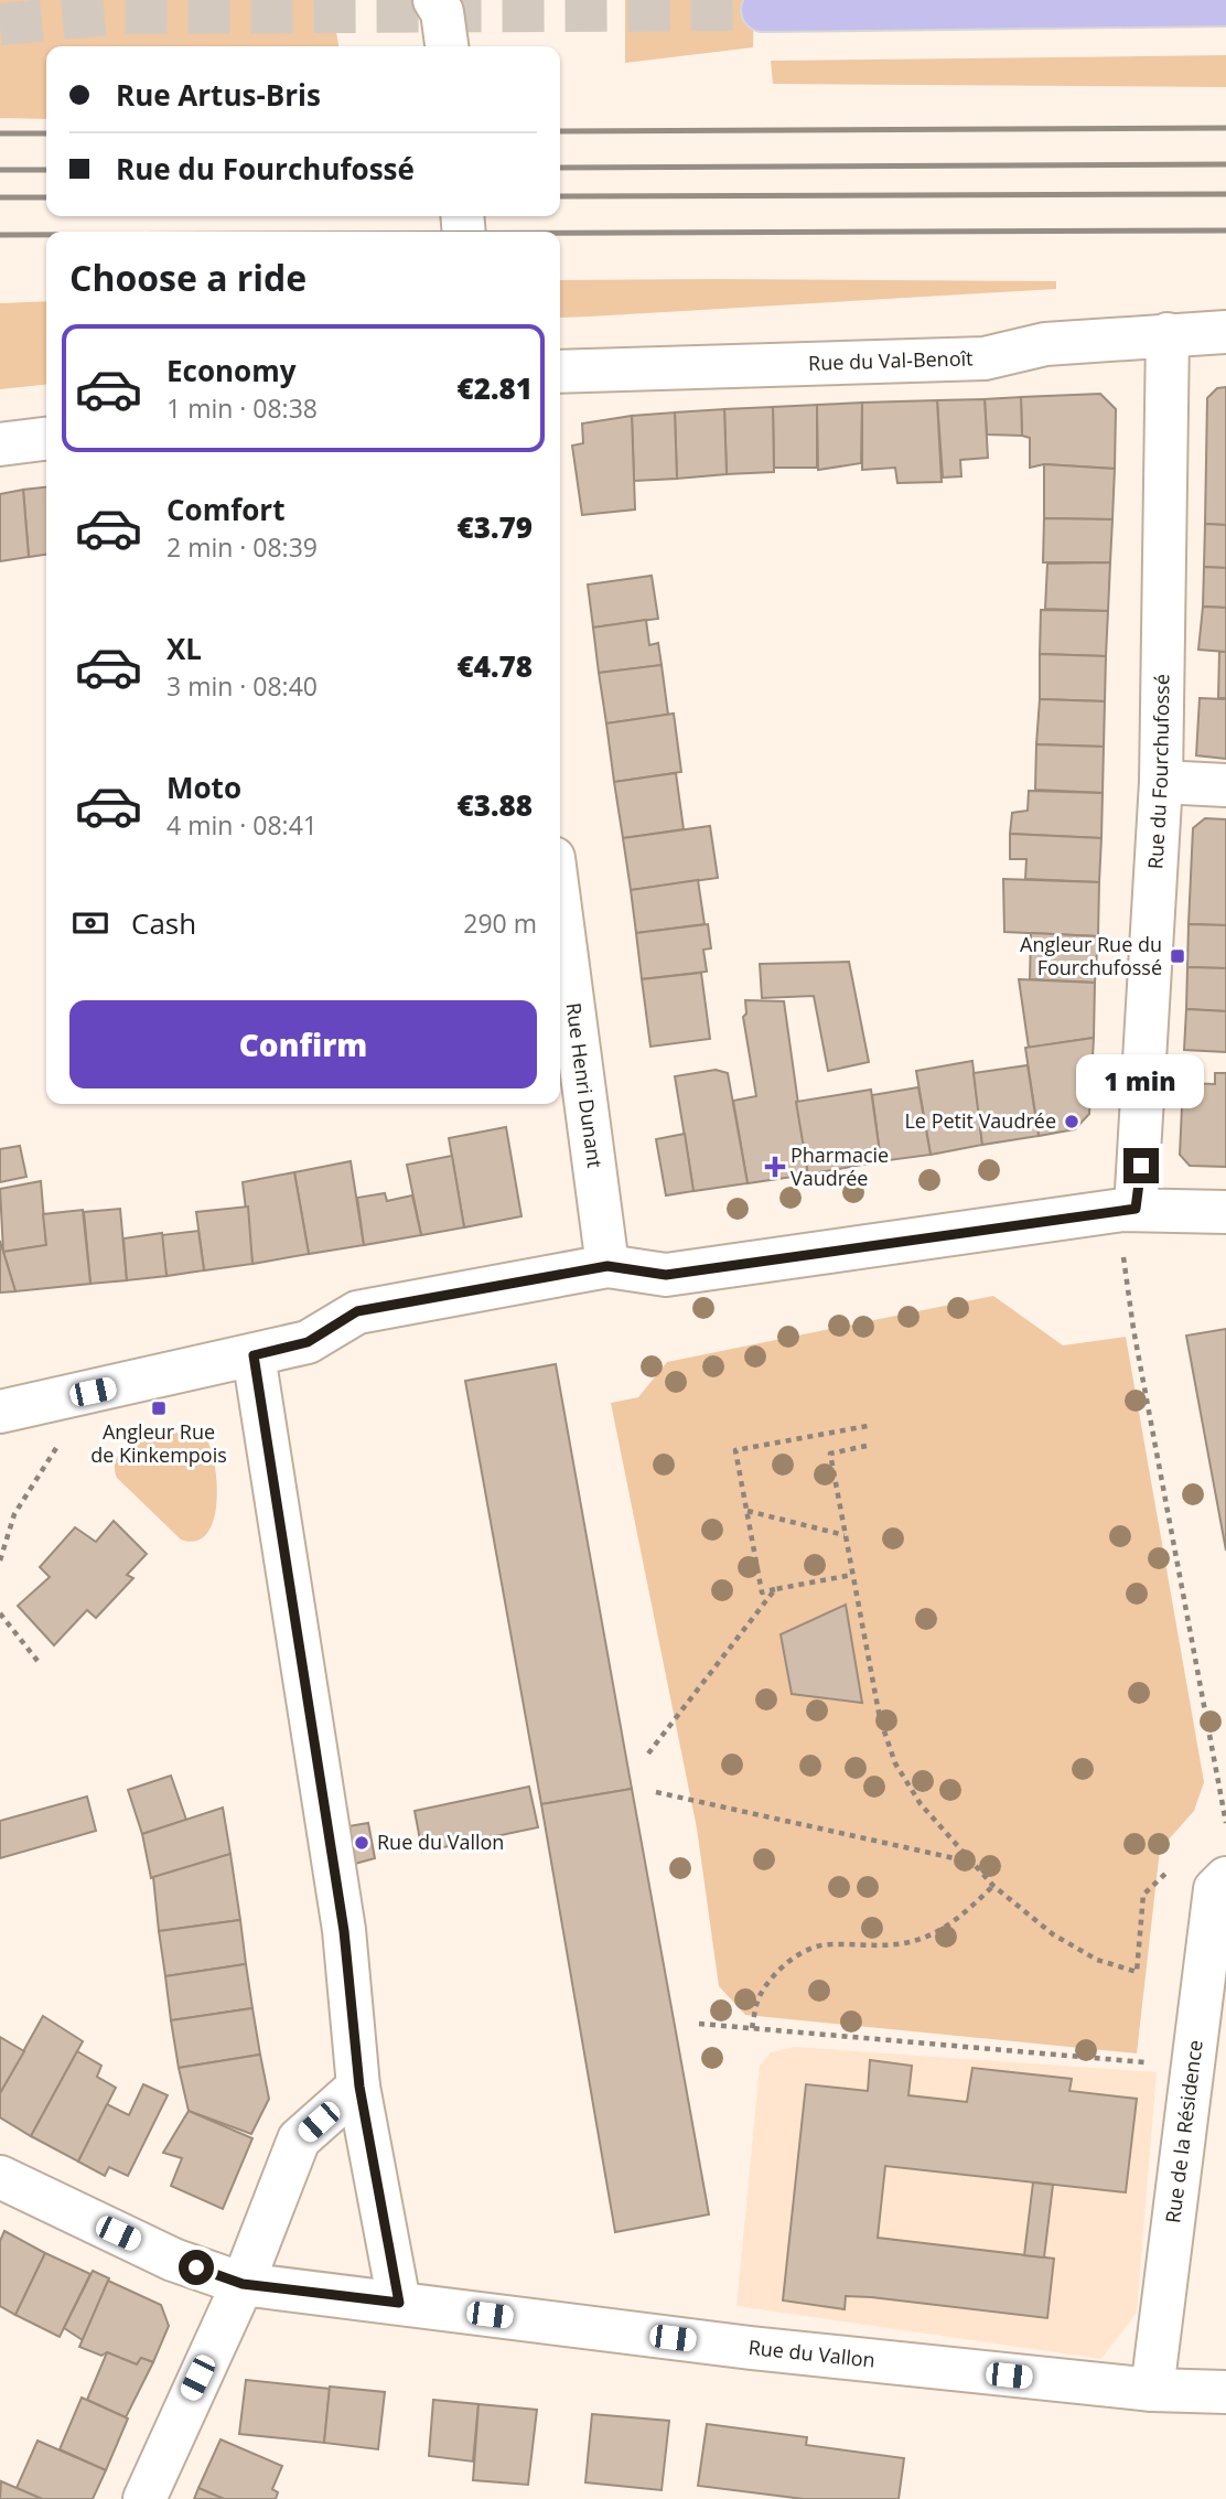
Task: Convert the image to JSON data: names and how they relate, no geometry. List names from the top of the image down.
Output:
{
  "streets": {
    "street": [
      "Rue du Val-Benoît",
      "Rue du Fourchufossé",
      "Rue Henri Dunant",
      "Rue de la Résidence",
      "Rue du Vallon"
    ]
  },
  "crossings": [
    ["Rue du Val-Benoît", "Rue du Fourchufossé"],
    ["Rue de la Résidence", "Rue du Vallon"]
  ],
  "places": {
    "transit": ["Angleur Rue du Fourchufossé", "Angleur Rue de Kinkempois"],
    "other": ["Le Petit Vaudrée", "Rue du Vallon"],
    "health": ["Pharmacie Vaudrée"]
  },
  "page": {
    "banner": ["Rue Artus-Bris", "Rue du Fourchufossé"],
    "heading": "Choose a ride",
    "list": [
      {
        "name": "Economy",
        "note": "1 min · 08:38",
        "value": "€2.81"
      },
      {
        "name": "Comfort",
        "note": "2 min · 08:39",
        "value": "€3.79"
      },
      {
        "name": "XL",
        "note": "3 min · 08:40",
        "value": "€4.78"
      },
      {
        "name": "Moto",
        "note": "4 min · 08:41",
        "value": "€3.88"
      }
    ],
    "pay": ["Cash", "290 m"],
    "buttons": "Confirm",
    "bubble": "1 min"
  }
}
